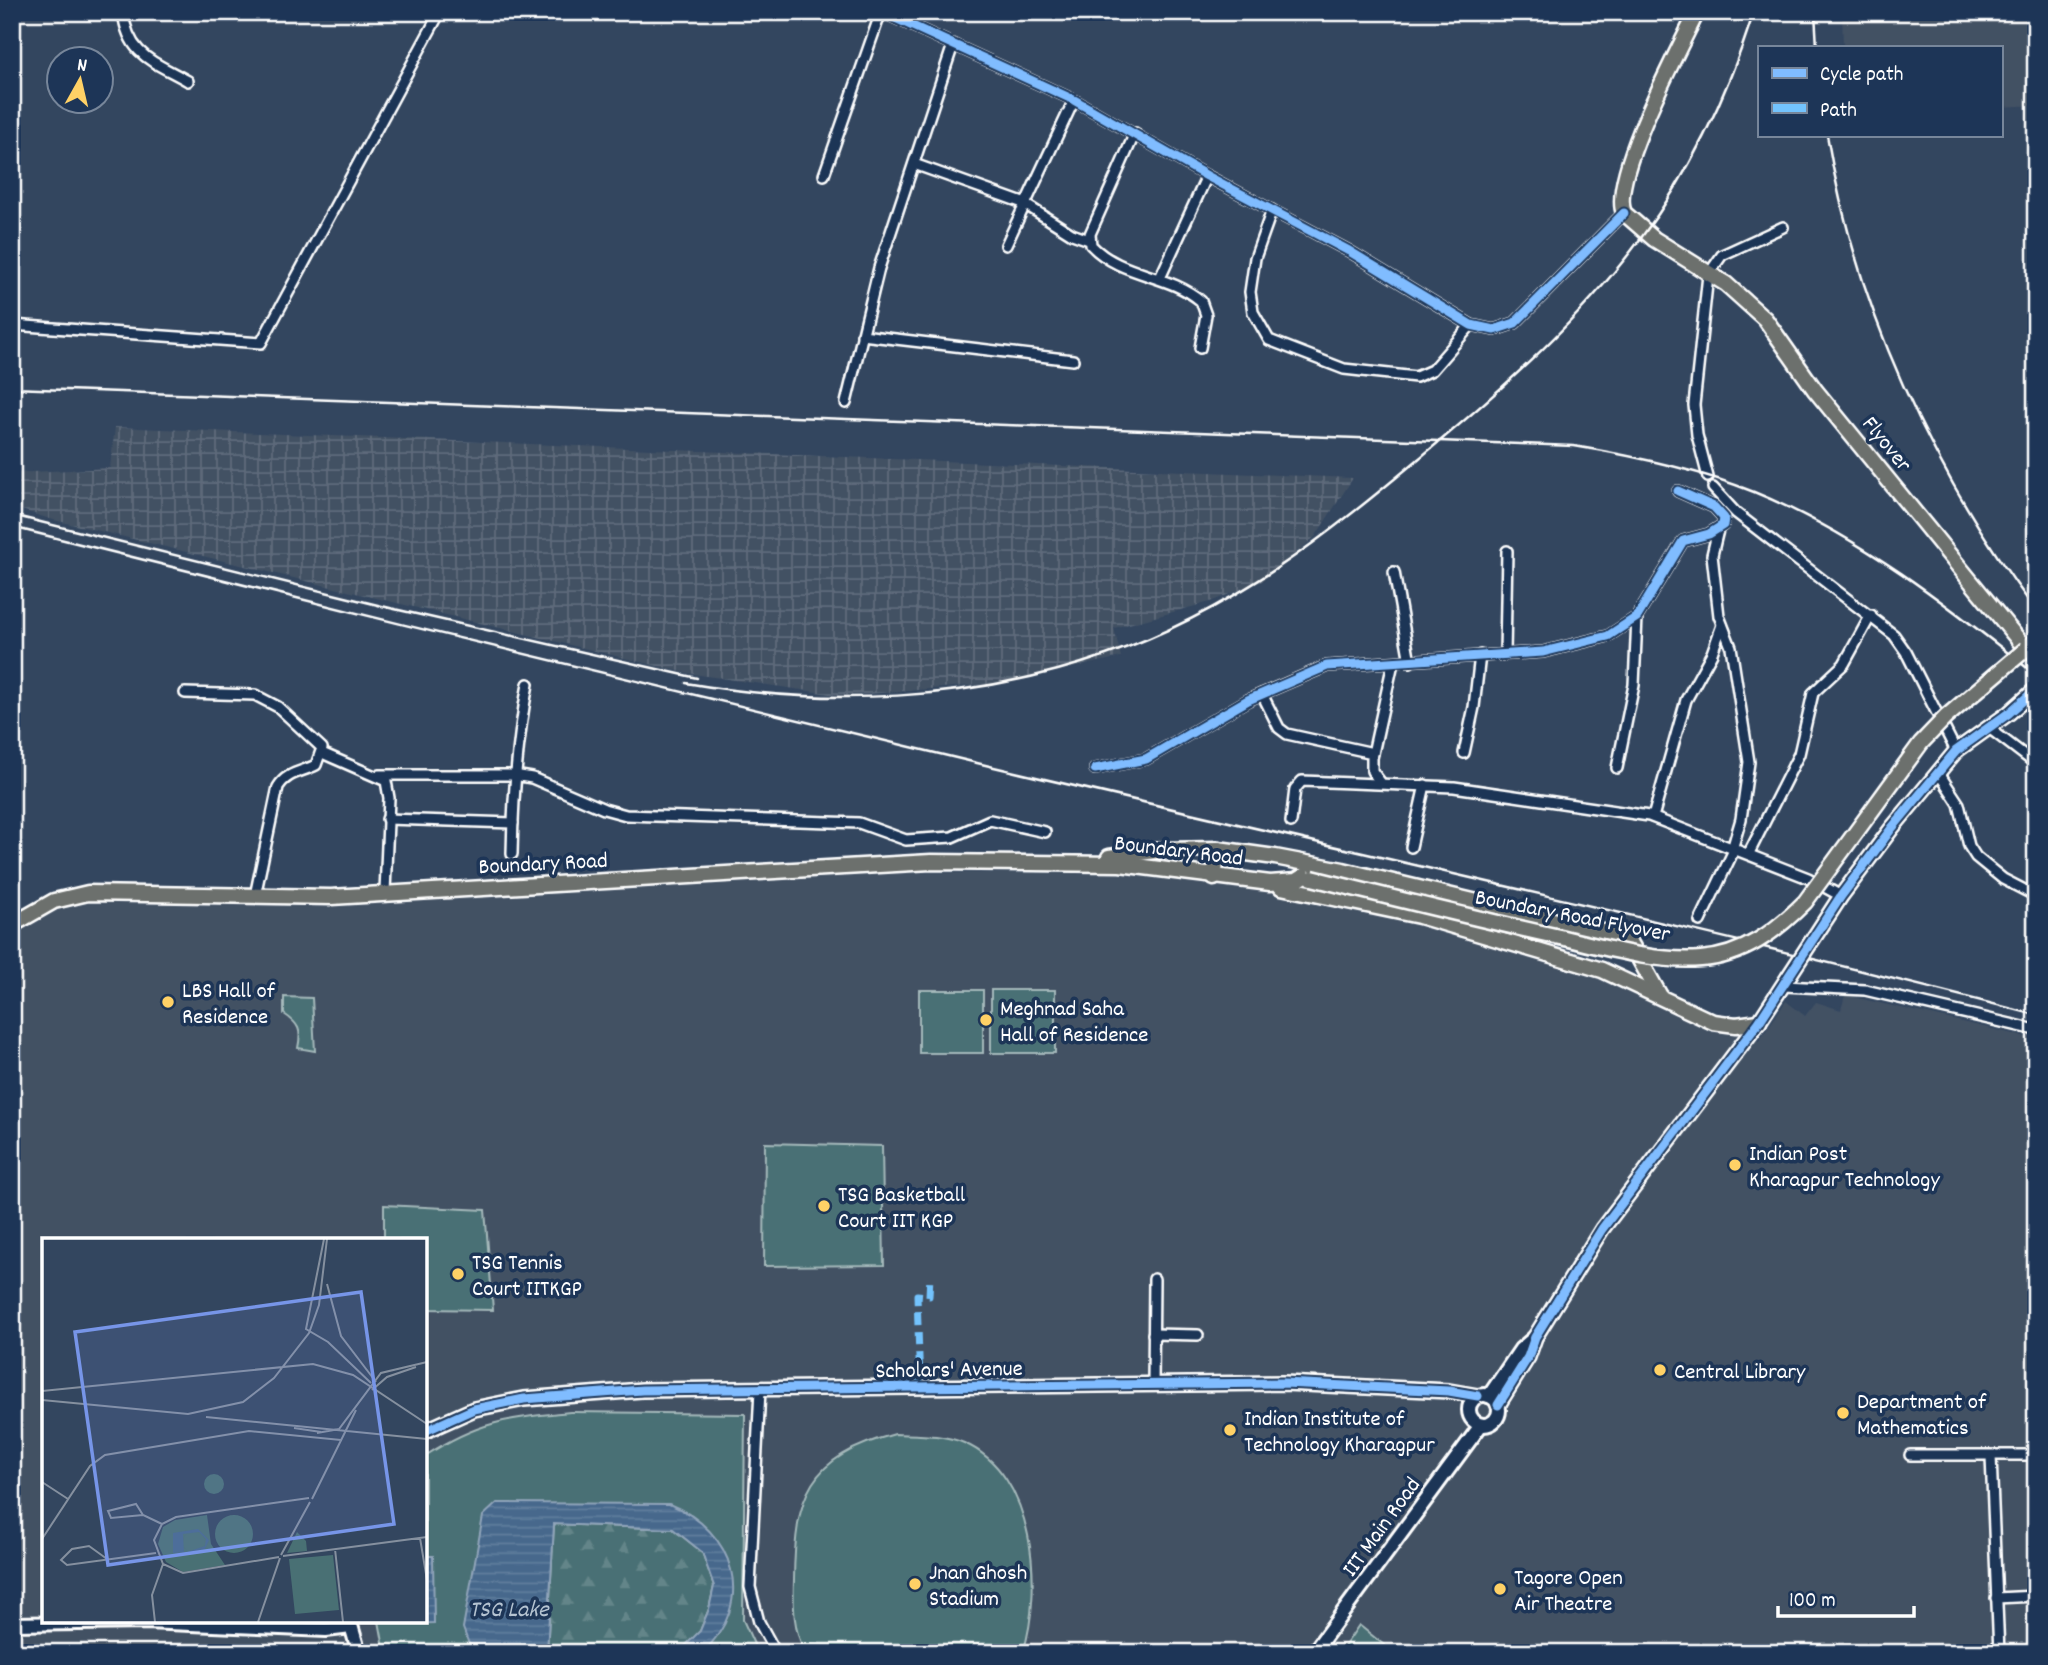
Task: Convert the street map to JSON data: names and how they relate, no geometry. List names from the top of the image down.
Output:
{
  "streets": {
    "main road": ["Flyover", "Boundary Road", "Boundary Road Flyover"],
    "street": ["Scholars' Avenue", "IIT Main Road"]
  },
  "crossings": [
    ["Flyover", "Boundary Road Flyover"],
    ["Boundary Road", "Boundary Road Flyover"],
    ["Scholars' Avenue", "IIT Main Road"]
  ],
  "water": ["TSG Lake"],
  "places": [
    "LBS Hall of Residence",
    "Meghnad Saha Hall of Residence",
    "Indian Post Kharagpur Technology",
    "TSG Basketball Court IIT KGP",
    "TSG Tennis Court IITKGP",
    "Central Library",
    "Department of Mathematics",
    "Indian Institute of Technology Kharagpur",
    "Jnan Ghosh Stadium",
    "Tagore Open Air Theatre"
  ],
  "legend": ["Cycle path", "Path"],
  "scale_bar": "100 m",
  "north": "top"
}
